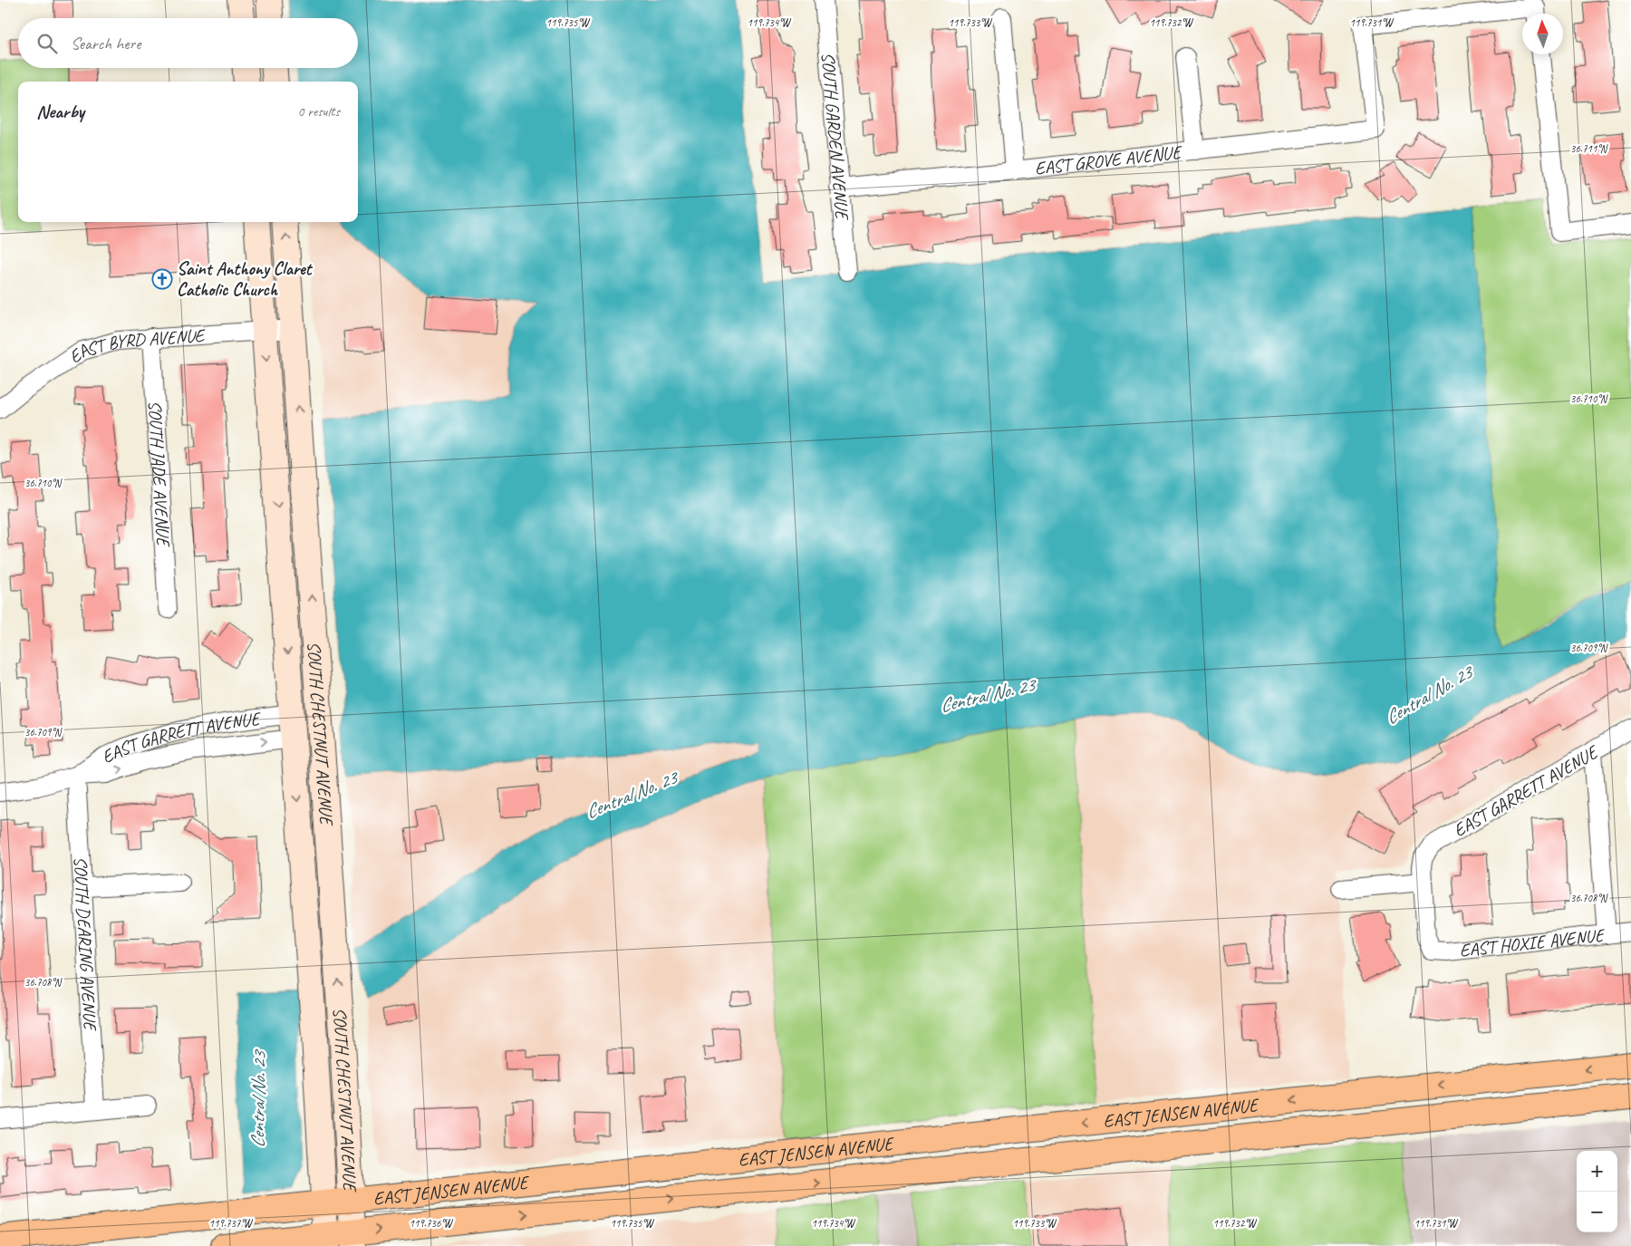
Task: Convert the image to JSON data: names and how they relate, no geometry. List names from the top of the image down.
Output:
{
  "streets": {
    "main road": ["SOUTH CHESTNUT AVENUE", "EAST JENSEN AVENUE"],
    "street": [
      "SOUTH GARDEN AVENUE",
      "EAST GROVE AVENUE",
      "EAST BYRD AVENUE",
      "SOUTH JADE AVENUE",
      "EAST GARRETT AVENUE",
      "SOUTH DEARING AVENUE",
      "EAST HOXIE AVENUE"
    ]
  },
  "crossings": [
    ["SOUTH GARDEN AVENUE", "EAST GROVE AVENUE"],
    ["EAST BYRD AVENUE", "SOUTH JADE AVENUE"],
    ["EAST BYRD AVENUE", "SOUTH CHESTNUT AVENUE"],
    ["SOUTH CHESTNUT AVENUE", "EAST GARRETT AVENUE"],
    ["SOUTH CHESTNUT AVENUE", "EAST JENSEN AVENUE"],
    ["EAST GARRETT AVENUE", "SOUTH DEARING AVENUE"],
    ["EAST GARRETT AVENUE", "EAST HOXIE AVENUE"]
  ],
  "water": ["Central No. 23"],
  "places": {
    "church": ["Saint Anthony Claret Catholic Church"]
  },
  "north": "top",
  "page": {
    "search": "Search here",
    "heading": ["Nearby", "0 results"],
    "map_buttons": ["+", "−"]
  },
  "coordinates": [
    "119.735°W",
    "119.734°W",
    "119.733°W",
    "119.732°W",
    "119.731°W",
    "36.711°N",
    "36.710°N",
    "36.709°N",
    "36.708°N",
    "119.737°W",
    "119.736°W"
  ]
}
